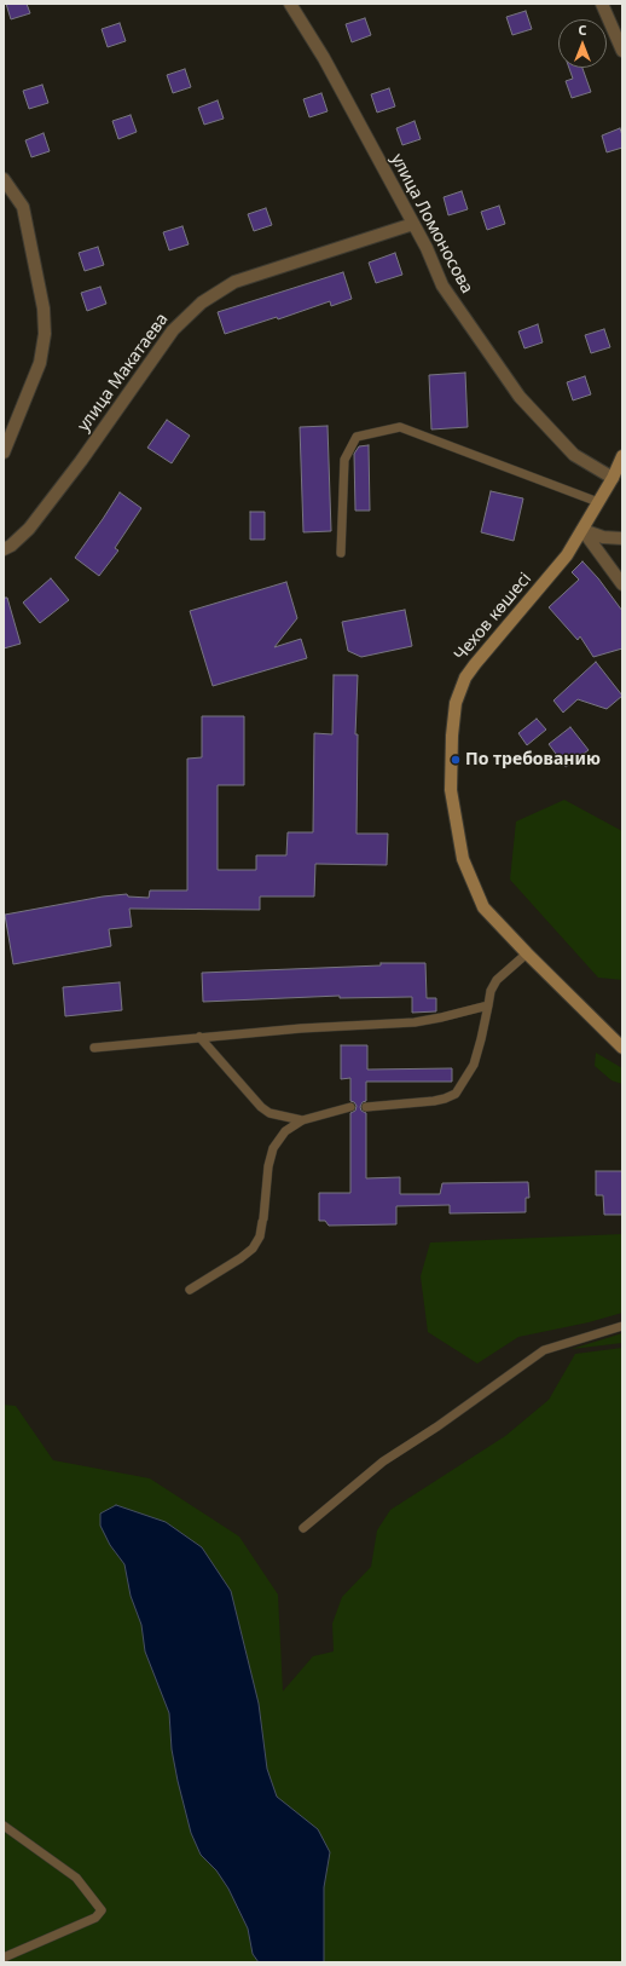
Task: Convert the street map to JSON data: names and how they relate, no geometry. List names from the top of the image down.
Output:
{
  "streets": {
    "main road": ["Чехов көшесі"],
    "street": ["улица Ломоносова", "улица Макатаева"]
  },
  "crossings": [
    ["улица Ломоносова", "улица Макатаева"],
    ["улица Ломоносова", "Чехов көшесі"]
  ],
  "places": ["По требованию"],
  "north": "top"
}
